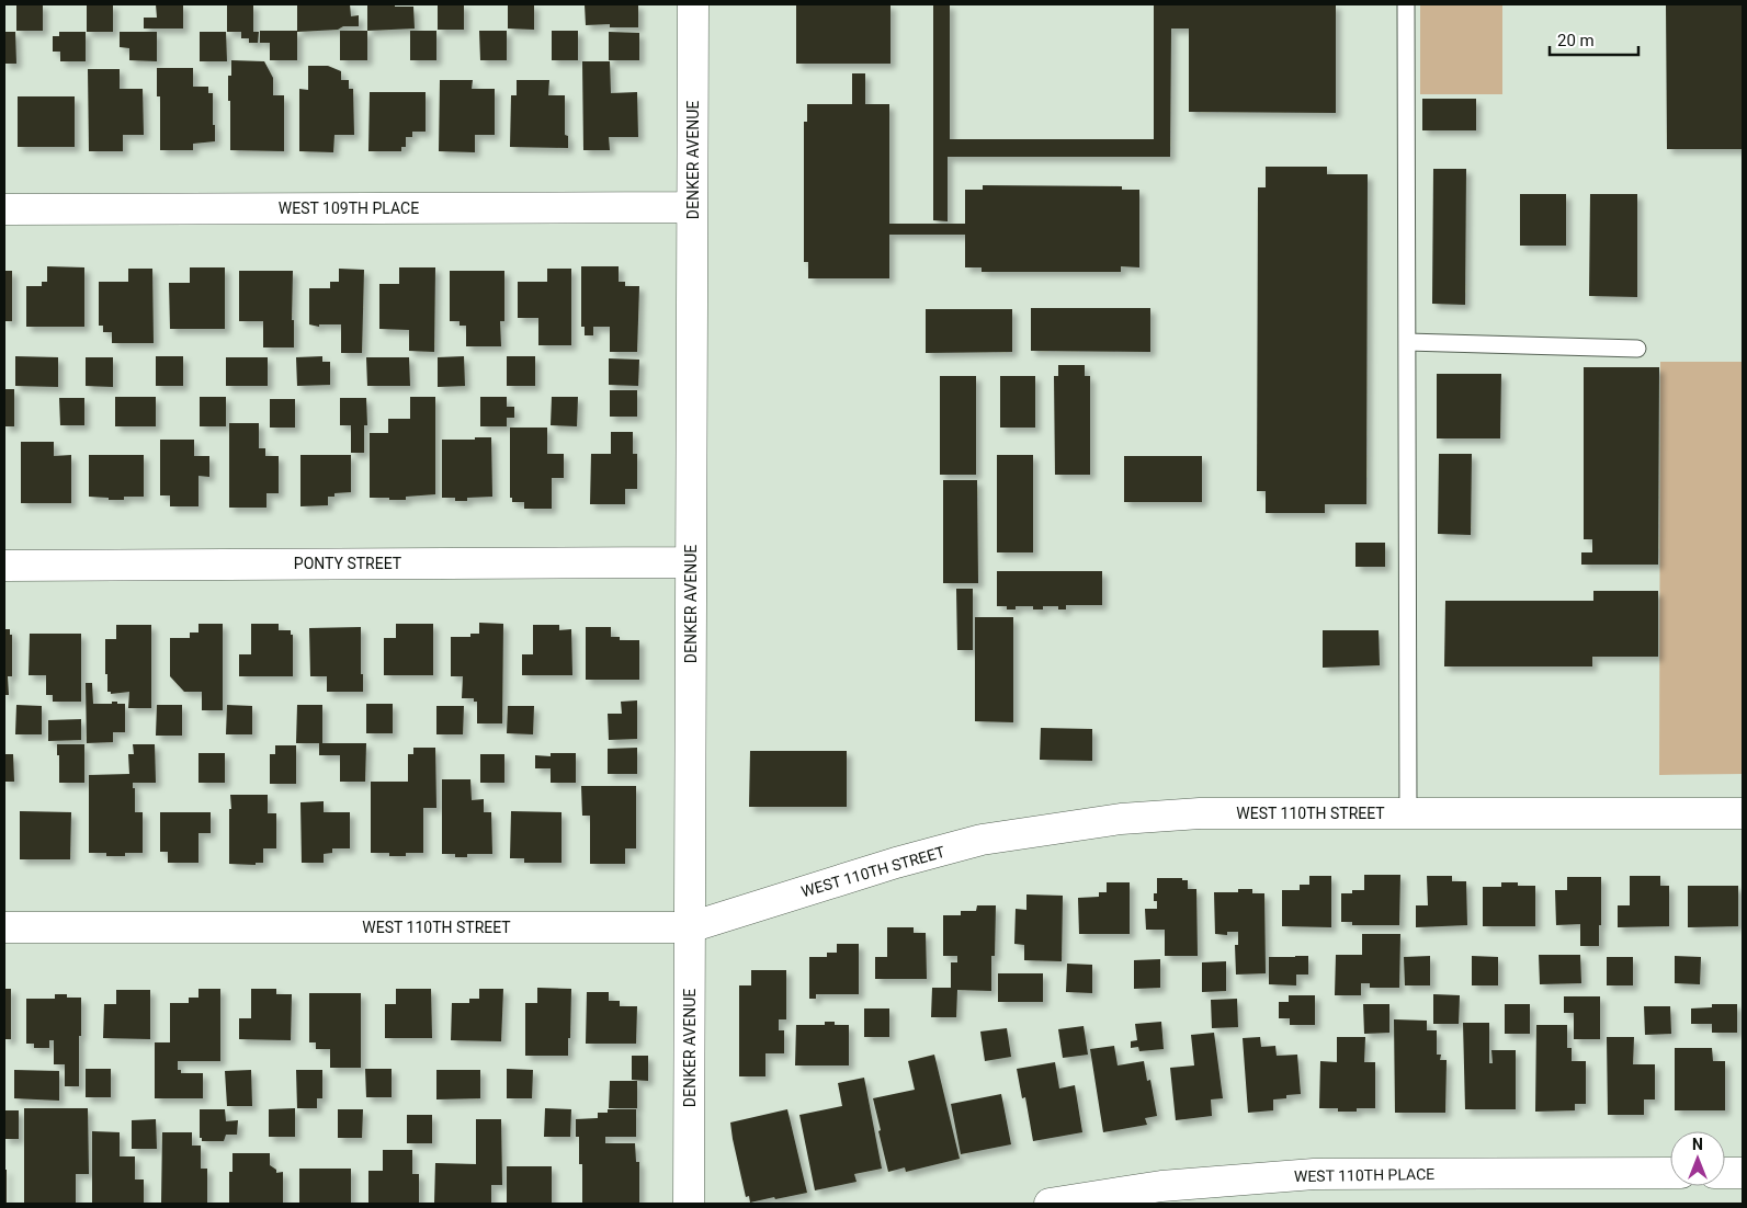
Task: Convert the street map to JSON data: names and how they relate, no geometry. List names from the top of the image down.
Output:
{
  "streets": {
    "street": [
      "DENKER AVENUE",
      "WEST 109TH PLACE",
      "PONTY STREET",
      "WEST 110TH STREET",
      "WEST 110TH PLACE"
    ]
  },
  "crossings": [
    ["DENKER AVENUE", "WEST 109TH PLACE"],
    ["DENKER AVENUE", "PONTY STREET"],
    ["DENKER AVENUE", "WEST 110TH STREET"]
  ],
  "scale_bar": "20 m",
  "north": "top"
}
